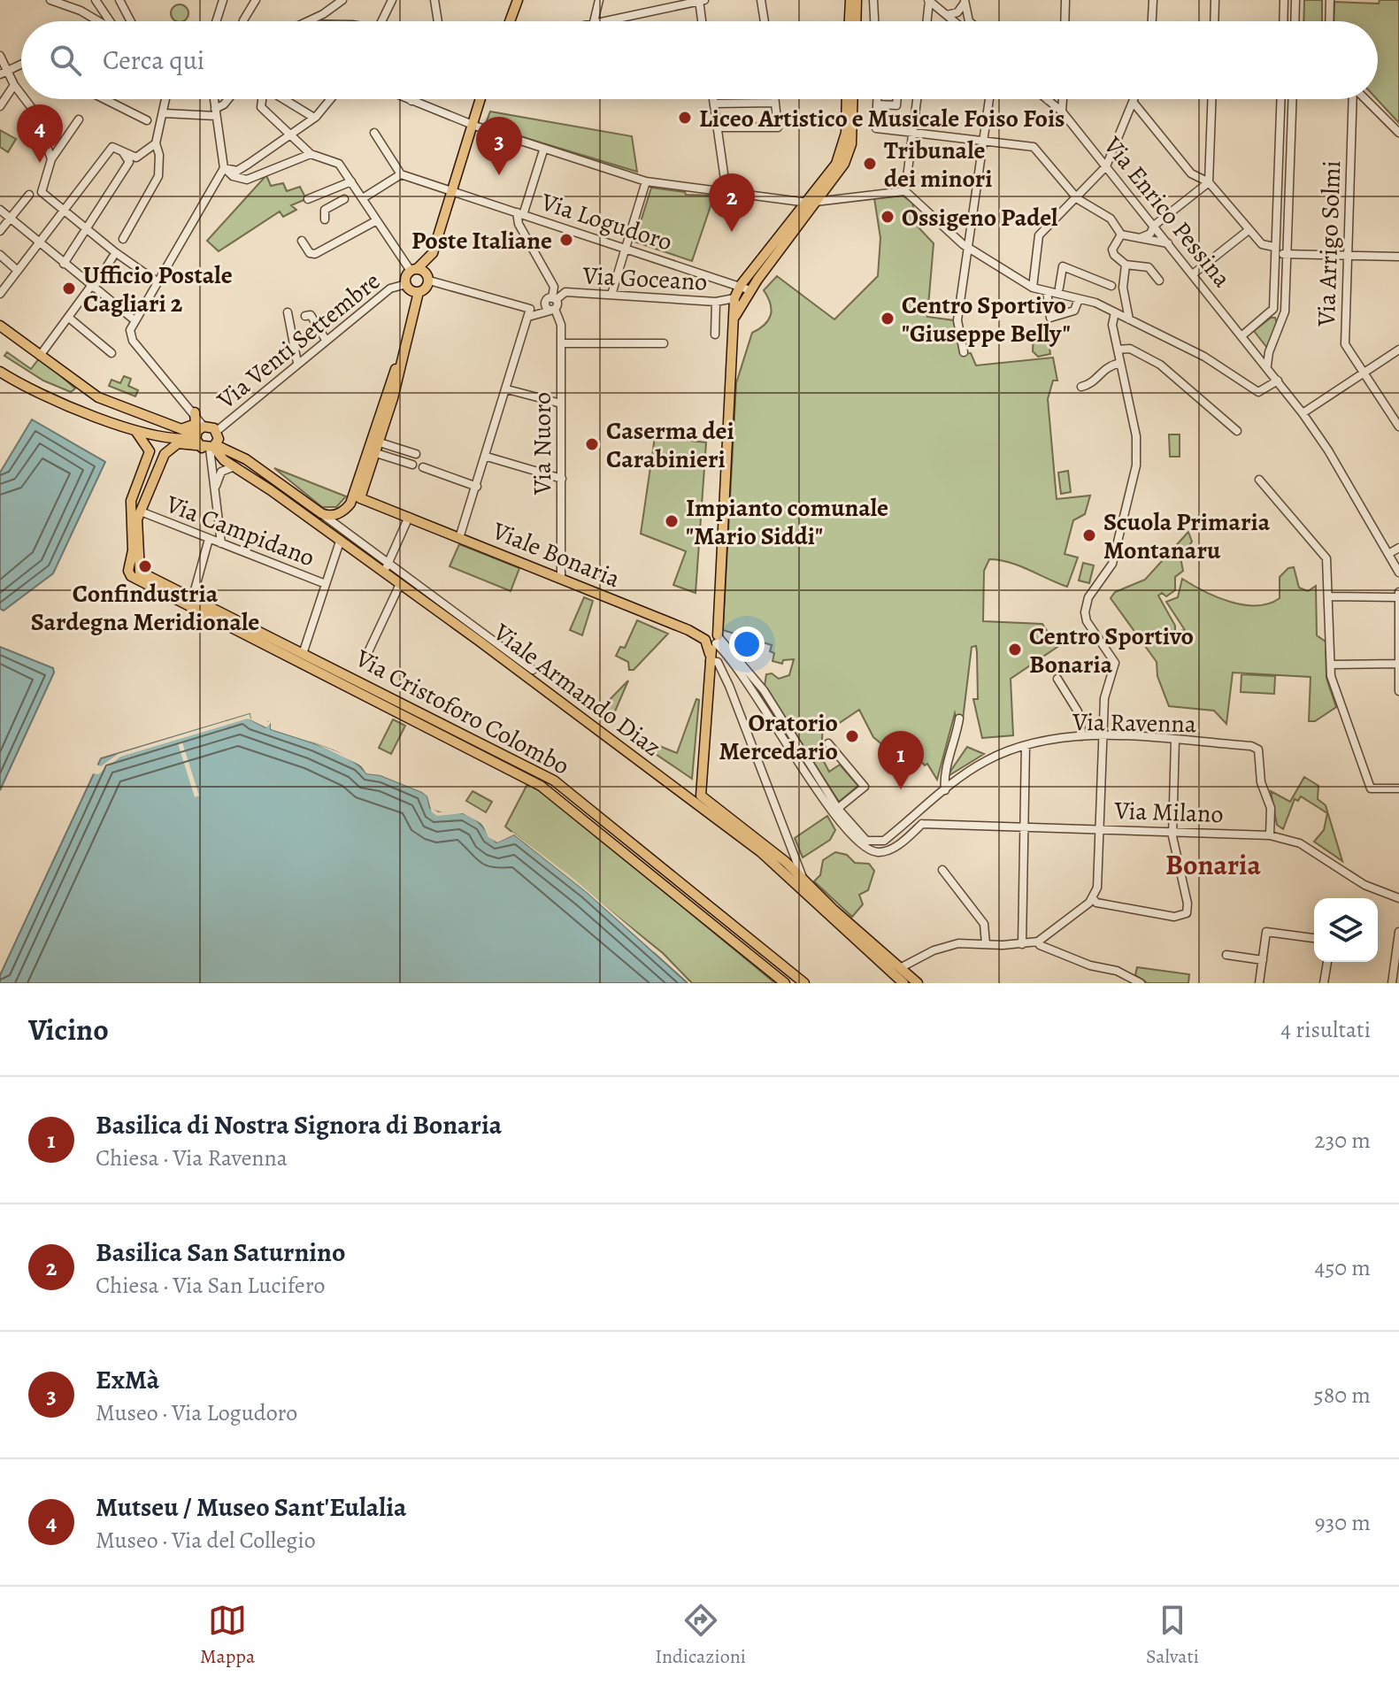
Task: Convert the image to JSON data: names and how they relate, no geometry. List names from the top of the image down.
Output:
{
  "streets": {
    "main road": ["Viale Bonaria", "Viale Armando Diaz", "Via Cristoforo Colombo"],
    "street": [
      "Via Enrico Pessina",
      "Via Logudoro",
      "Via Arrigo Solmi",
      "Via Goceano",
      "Via Venti Settembre",
      "Via Nuoro",
      "Via Campidano",
      "Via Ravenna",
      "Via Milano"
    ]
  },
  "crossings": [
    ["Via Logudoro", "Via Nuoro"],
    ["Via Goceano", "Via Nuoro"],
    ["Via Nuoro", "Viale Bonaria"],
    ["Via Ravenna", "Via Milano"]
  ],
  "districts": ["Bonaria"],
  "places": [
    "Liceo Artistico e Musicale Foiso Fois",
    "Tribunale dei minori",
    "Ossigeno Padel",
    "Poste Italiane",
    "Ufficio Postale Cagliari 2",
    "Centro Sportivo \"Giuseppe Belly\"",
    "Caserma dei Carabinieri",
    "Impianto comunale \"Mario Siddi\"",
    "Scuola Primaria Montanaru",
    "Confindustria Sardegna Meridionale",
    "Centro Sportivo Bonaria",
    "Oratorio Mercedario"
  ],
  "page": {
    "search": "Cerca qui",
    "pins": [
      "4",
      "3",
      "2",
      "1"
    ],
    "heading": ["Vicino", "4 risultati"],
    "list": [
      {
        "mark": "1",
        "name": "Basilica di Nostra Signora di Bonaria",
        "note": "Chiesa · Via Ravenna",
        "value": "230 m"
      },
      {
        "mark": "2",
        "name": "Basilica San Saturnino",
        "note": "Chiesa · Via San Lucifero",
        "value": "450 m"
      },
      {
        "mark": "3",
        "name": "ExMà",
        "note": "Museo · Via Logudoro",
        "value": "580 m"
      },
      {
        "mark": "4",
        "name": "Mutseu / Museo Sant'Eulalia",
        "note": "Museo · Via del Collegio",
        "value": "930 m"
      }
    ],
    "nav": ["Mappa", "Indicazioni", "Salvati"]
  }
}
